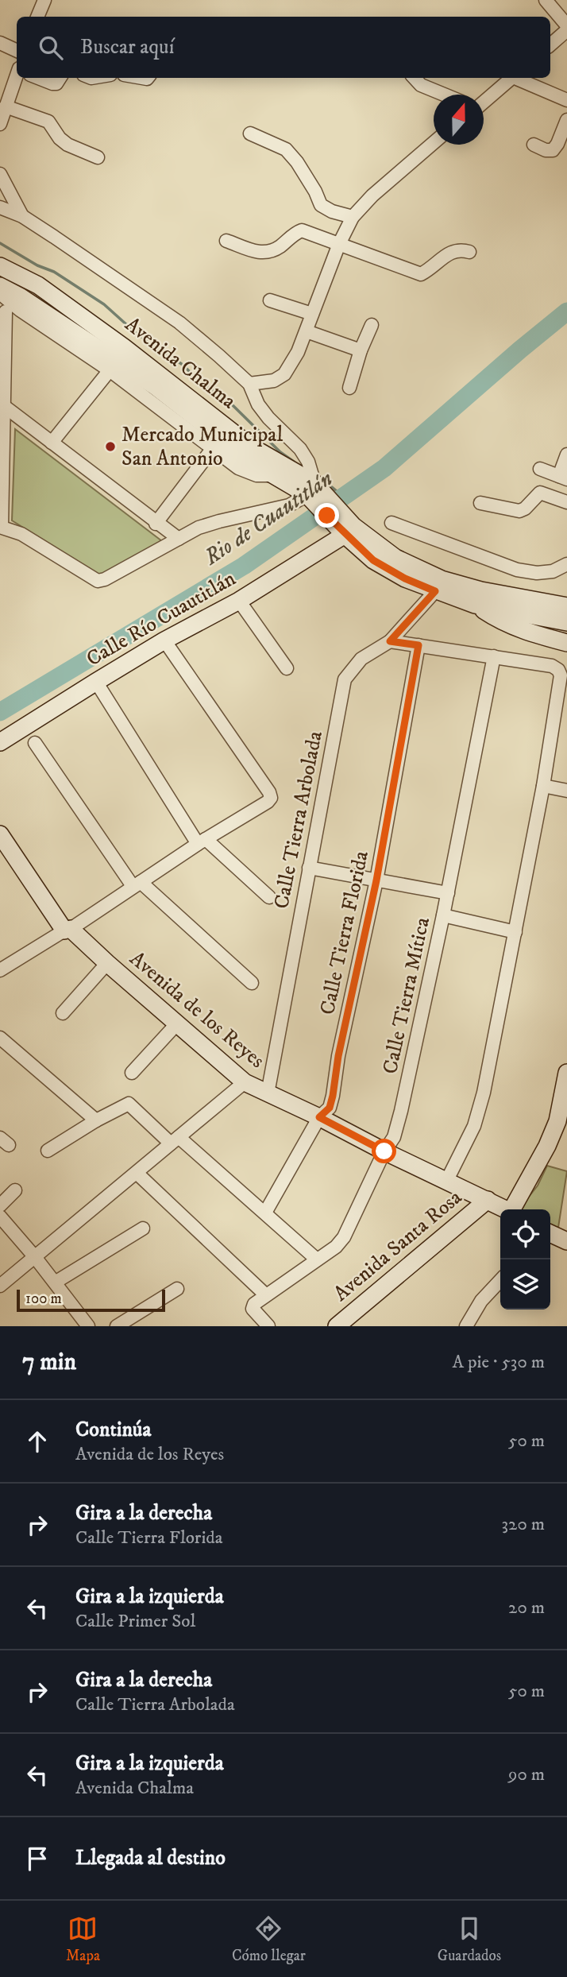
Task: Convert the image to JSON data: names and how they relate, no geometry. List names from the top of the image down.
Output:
{
  "streets": {
    "street": [
      "Avenida Chalma",
      "Calle Río Cuautitlán",
      "Calle Tierra Arbolada",
      "Calle Tierra Florida",
      "Calle Tierra Mítica",
      "Avenida de los Reyes",
      "Avenida Santa Rosa"
    ]
  },
  "crossings": [
    ["Avenida Chalma", "Calle Río Cuautitlán"],
    ["Avenida Chalma", "Calle Tierra Arbolada"],
    ["Calle Tierra Arbolada", "Avenida de los Reyes"],
    ["Calle Tierra Florida", "Avenida de los Reyes"],
    ["Calle Tierra Mítica", "Avenida de los Reyes"],
    ["Avenida de los Reyes", "Avenida Santa Rosa"]
  ],
  "water": ["Rio de Cuautitlán"],
  "places": ["Mercado Municipal San Antonio"],
  "scale_bar": "100 m",
  "north": "top",
  "page": {
    "search": "Buscar aquí",
    "scale": "100 m",
    "heading": ["7 min", "A pie · 530 m"],
    "list": [
      ["Continúa", "Avenida de los Reyes", "50 m"],
      ["Gira a la derecha", "Calle Tierra Florida", "320 m"],
      ["Gira a la izquierda", "Calle Primer Sol", "20 m"],
      ["Gira a la derecha", "Calle Tierra Arbolada", "50 m"],
      ["Gira a la izquierda", "Avenida Chalma", "90 m"],
      "Llegada al destino"
    ],
    "nav": ["Mapa", "Cómo llegar", "Guardados"]
  }
}
